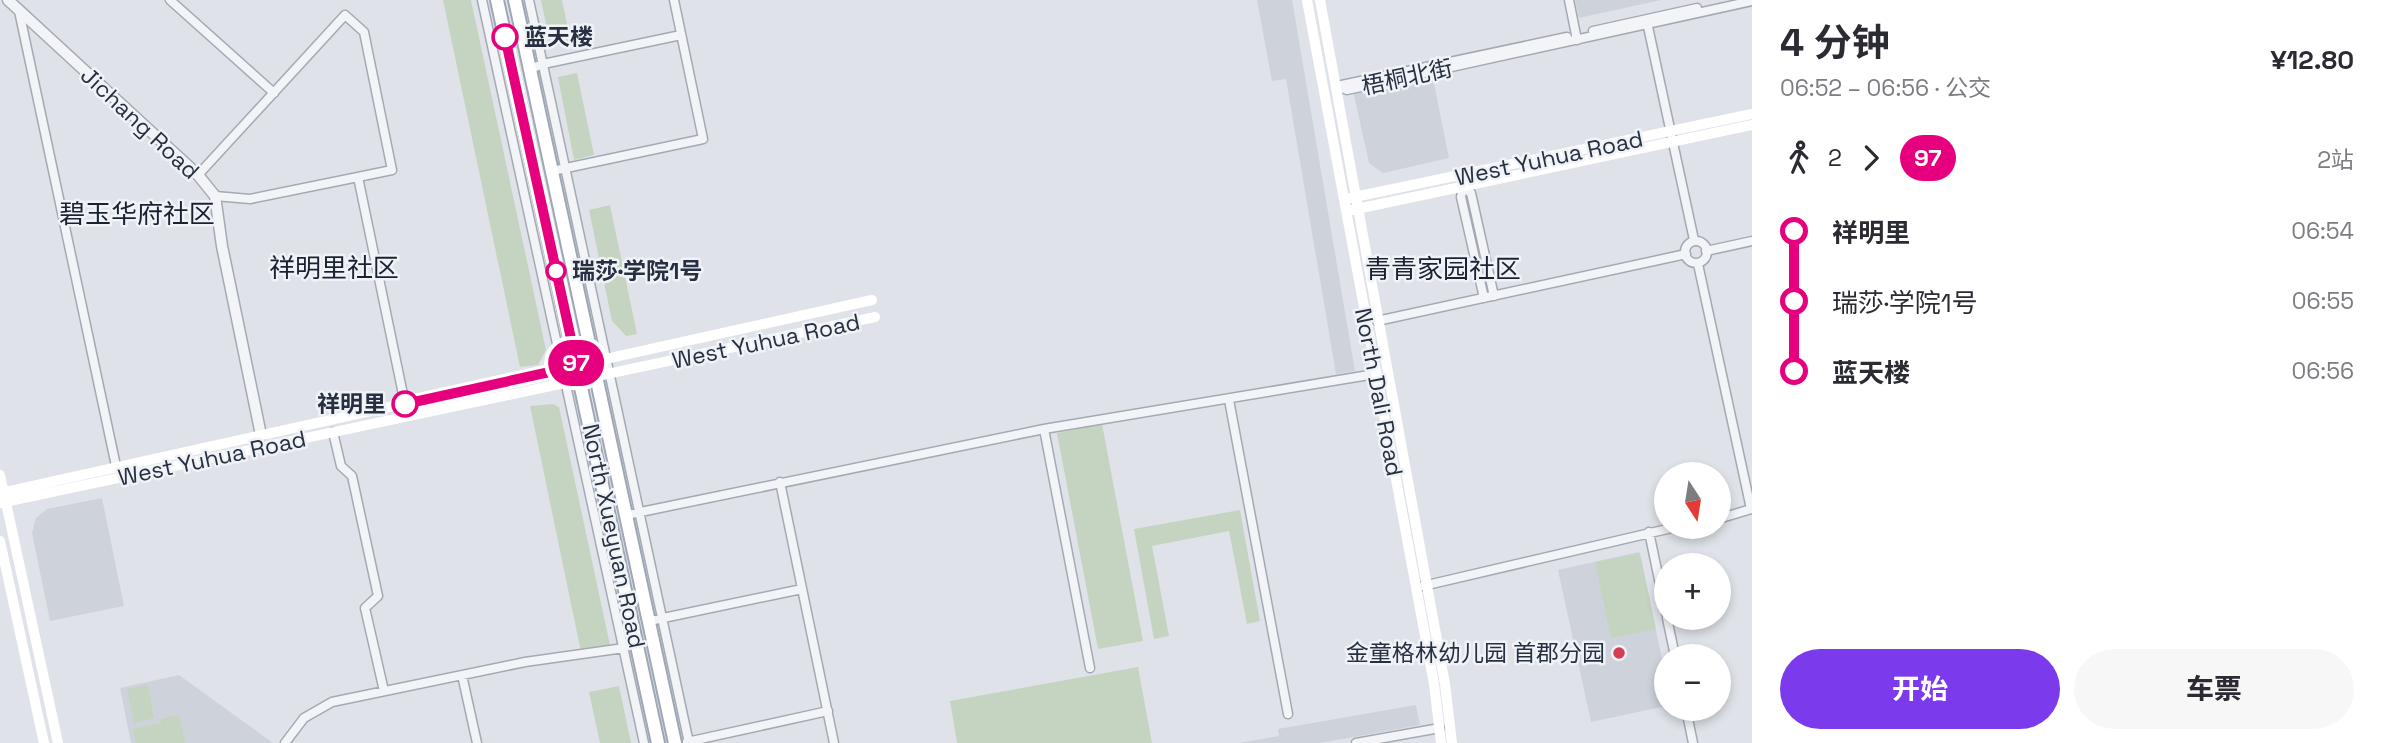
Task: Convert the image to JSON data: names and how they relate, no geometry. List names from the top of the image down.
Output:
{
  "streets": {
    "main road": ["West Yuhua Road", "North Dali Road", "North Xueyuan Road"],
    "street": ["梧桐北街", "Jichang Road"]
  },
  "crossings": [
    ["梧桐北街", "North Dali Road"],
    ["Jichang Road", "West Yuhua Road"],
    ["West Yuhua Road", "North Dali Road"],
    ["West Yuhua Road", "North Xueyuan Road"]
  ],
  "districts": ["碧玉华府社区", "祥明里社区", "青青家园社区"],
  "places": [
    "蓝天楼",
    "瑞莎·学院1号",
    "祥明里",
    "金童格林幼儿园 首郡分园"
  ],
  "lines": ["bus line 97"],
  "north": "bottom",
  "page": {
    "on_map": "97",
    "heading": ["4 分钟", "06:52 – 06:56 · 公交", "¥12.80"],
    "legs": ["2", "97", "2站"],
    "list": [
      {
        "name": "祥明里",
        "value": "06:54"
      },
      {
        "name": "瑞莎·学院1号",
        "value": "06:55"
      },
      {
        "name": "蓝天楼",
        "value": "06:56"
      }
    ],
    "map_buttons": ["+", "−"],
    "buttons": ["开始", "车票"]
  }
}
